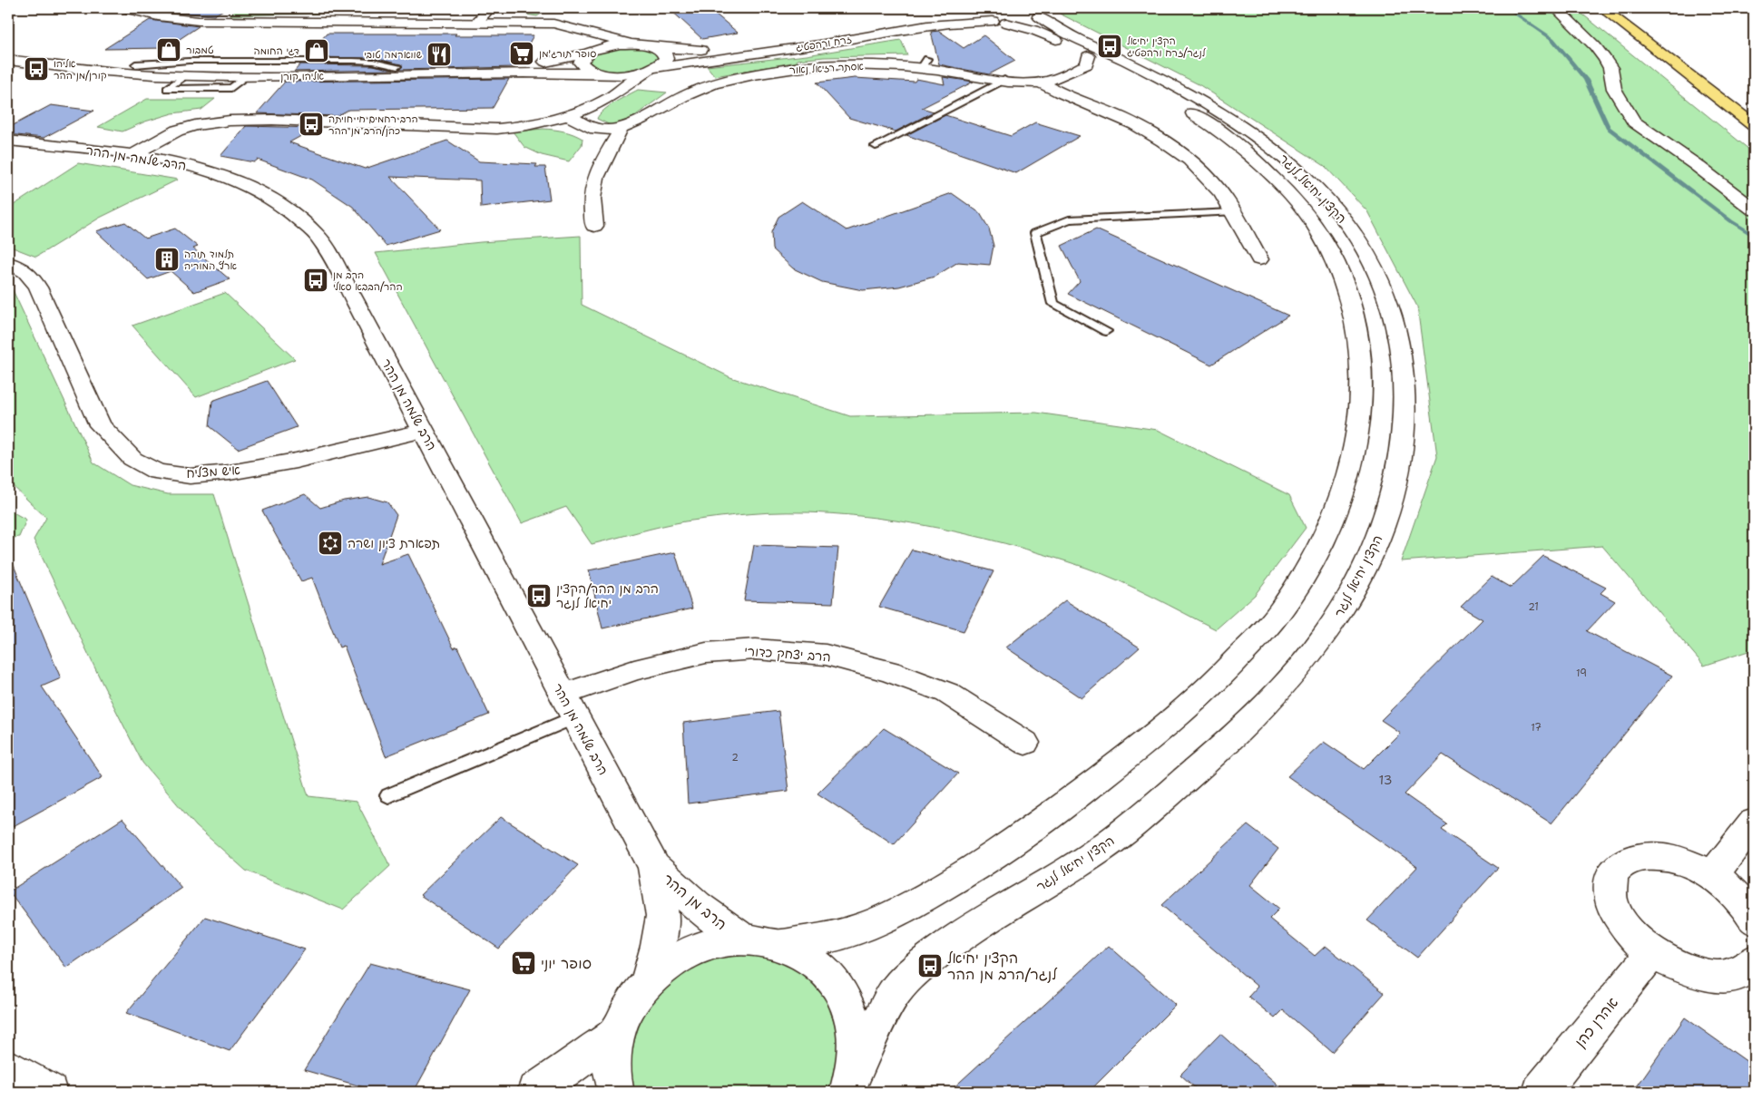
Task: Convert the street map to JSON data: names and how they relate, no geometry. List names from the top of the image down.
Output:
{
  "streets": {
    "street": [
      "זרח ורהפטיג",
      "אסתר רזיאל נאור",
      "אליהו קורן",
      "הרב שלמה מן ההר",
      "הקצין יחיאל לנגר",
      "איש מצליח",
      "הרב יצחק כדורי",
      "הרב מן ההר",
      "אהרן כהן"
    ]
  },
  "crossings": [
    ["זרח ורהפטיג", "אליהו קורן"],
    ["זרח ורהפטיג", "הקצין יחיאל לנגר"],
    ["אסתר רזיאל נאור", "הקצין יחיאל לנגר"],
    ["הרב שלמה מן ההר", "איש מצליח"],
    ["הרב שלמה מן ההר", "הרב יצחק כדורי"],
    ["הרב שלמה מן ההר", "הרב מן ההר"]
  ],
  "places": {
    "bus stop": [
      "הקצין יחיאל לנגר/זרח ורהפטיג",
      "אליהו קורן/מן ההר",
      "הרב רחמים חי חויתה כהן/הרב מן ההר",
      "הרב מן ההר/הבבא סאלי",
      "הרב מן ההר/הקצין יחיאל לנגר",
      "הקצין יחיאל לנגר/הרב מן ההר"
    ],
    "shop": ["טמבור", "דגי החומה"],
    "supermarket": ["סופר תורג'מן", "סופר יוני"],
    "restaurant": ["שווארמה טובי"],
    "building": ["תלמוד תורה ארץ המוריה"],
    "synagogue": ["תפארת ציון ושרה"]
  },
  "house_numbers": [
    "21",
    "19",
    "17",
    "2",
    "13"
  ]
}
